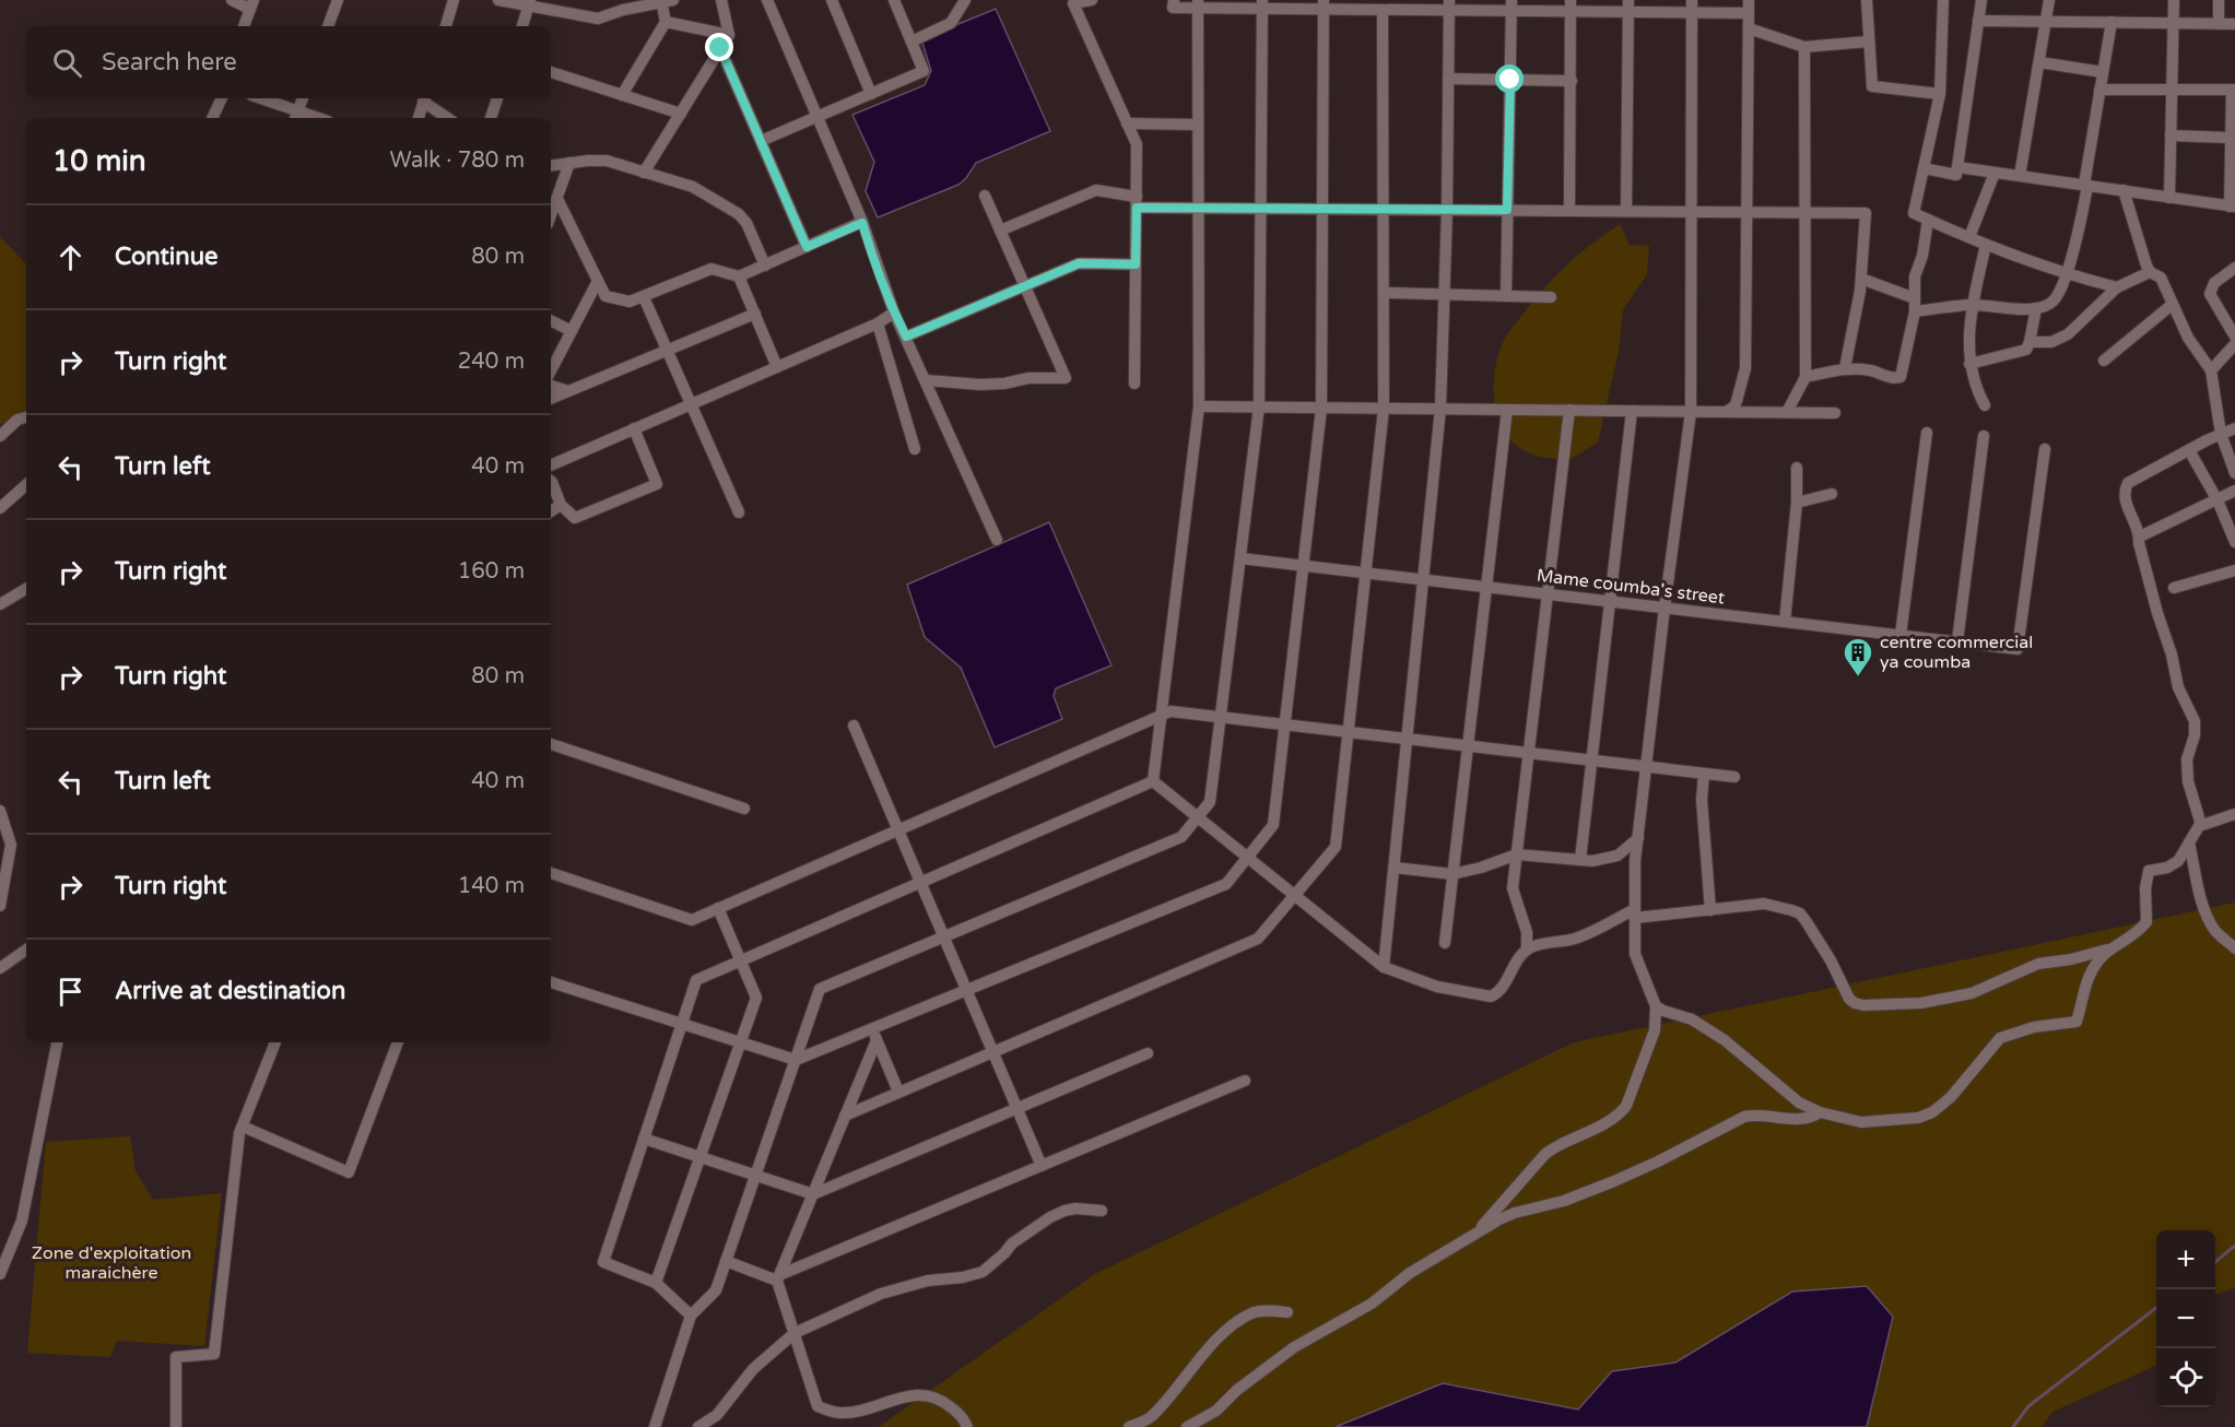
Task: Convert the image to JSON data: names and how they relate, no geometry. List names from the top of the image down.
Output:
{
  "streets": {
    "street": ["Mame coumba's street"]
  },
  "parks": ["Zone d'exploitation maraichère"],
  "places": {
    "building": ["centre commercial ya coumba"]
  },
  "page": {
    "search": "Search here",
    "heading": ["10 min", "Walk · 780 m"],
    "list": [
      ["Continue", "80 m"],
      ["Turn right", "240 m"],
      ["Turn left", "40 m"],
      ["Turn right", "160 m"],
      ["Turn right", "80 m"],
      ["Turn left", "40 m"],
      ["Turn right", "140 m"],
      "Arrive at destination"
    ],
    "map_buttons": ["+", "−"]
  }
}
